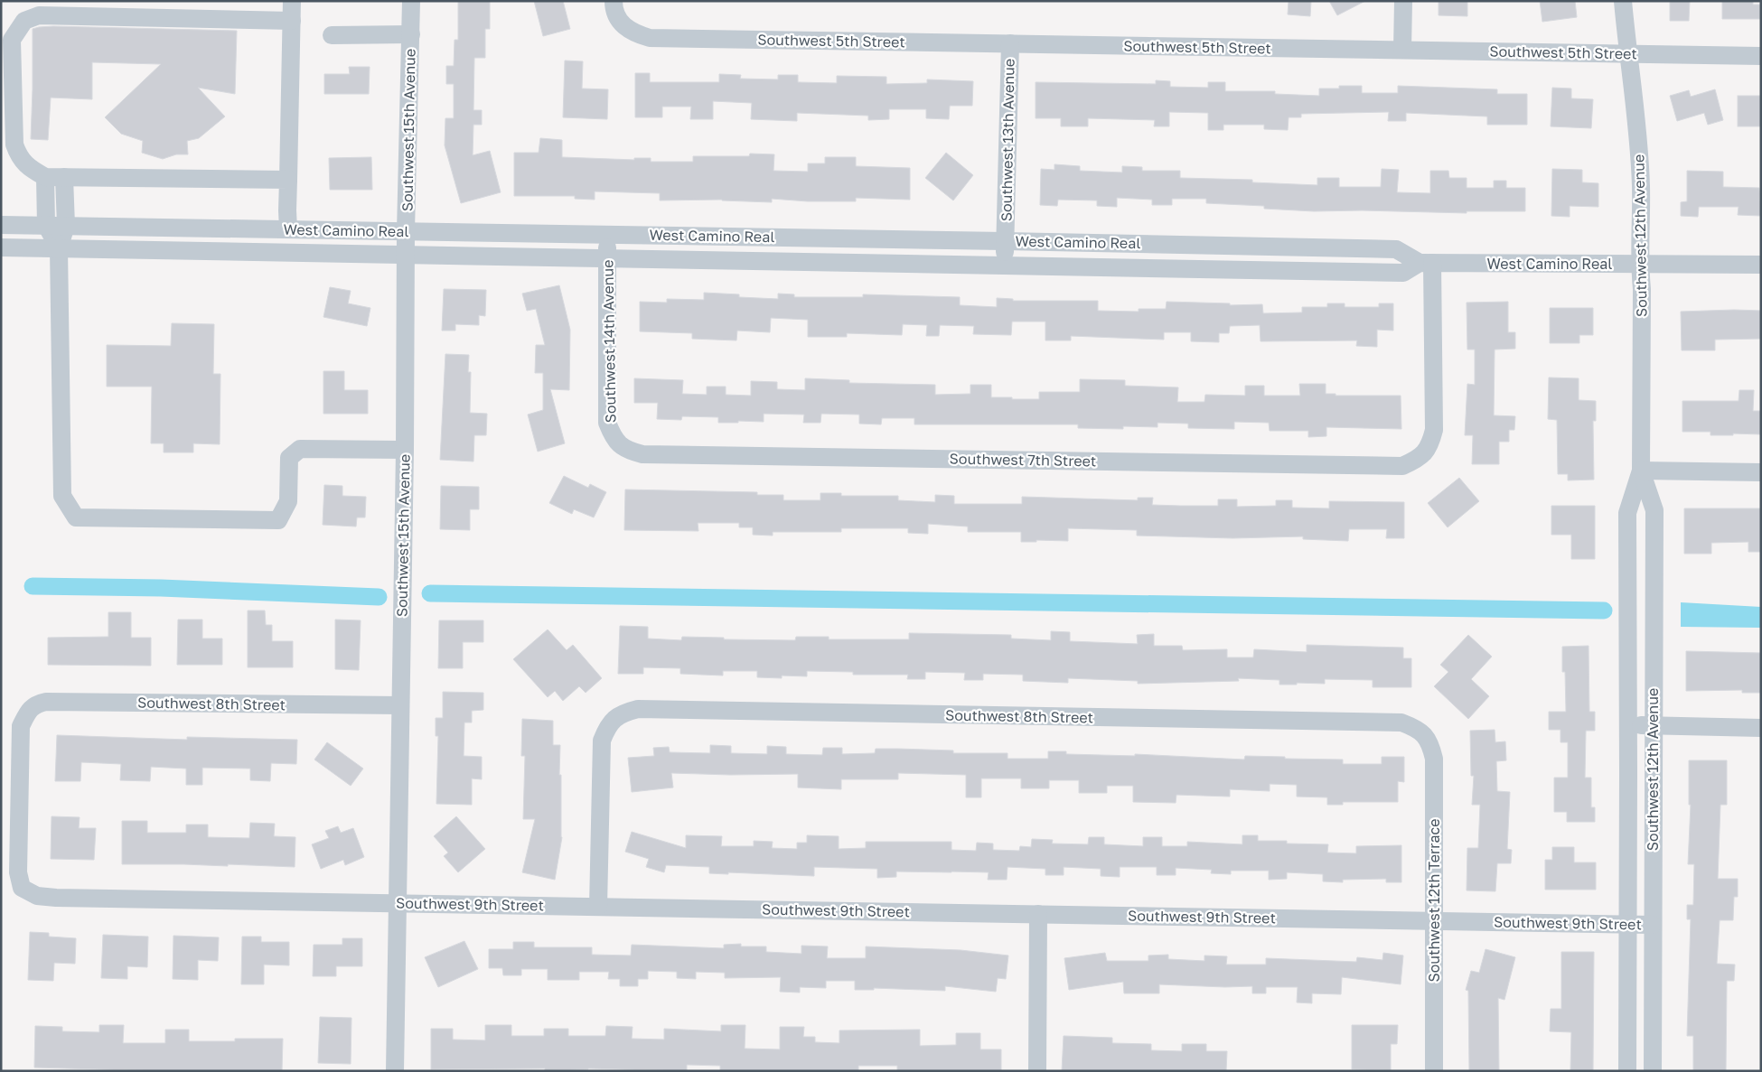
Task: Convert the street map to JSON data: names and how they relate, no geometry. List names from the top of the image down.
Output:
{
  "streets": {
    "street": [
      "Southwest 5th Street",
      "Southwest 15th Avenue",
      "Southwest 13th Avenue",
      "West Camino Real",
      "Southwest 12th Avenue",
      "Southwest 14th Avenue",
      "Southwest 7th Street",
      "Southwest 8th Street",
      "Southwest 12th Terrace",
      "Southwest 9th Street"
    ]
  },
  "crossings": [
    ["Southwest 5th Street", "Southwest 13th Avenue"],
    ["Southwest 5th Street", "Southwest 12th Avenue"],
    ["Southwest 15th Avenue", "West Camino Real"],
    ["Southwest 15th Avenue", "Southwest 8th Street"],
    ["Southwest 15th Avenue", "Southwest 9th Street"],
    ["Southwest 13th Avenue", "West Camino Real"],
    ["West Camino Real", "Southwest 12th Avenue"],
    ["West Camino Real", "Southwest 14th Avenue"],
    ["West Camino Real", "Southwest 7th Street"],
    ["Southwest 12th Avenue", "Southwest 9th Street"],
    ["Southwest 14th Avenue", "Southwest 7th Street"],
    ["Southwest 8th Street", "Southwest 12th Terrace"],
    ["Southwest 8th Street", "Southwest 9th Street"],
    ["Southwest 12th Terrace", "Southwest 9th Street"]
  ]
}
